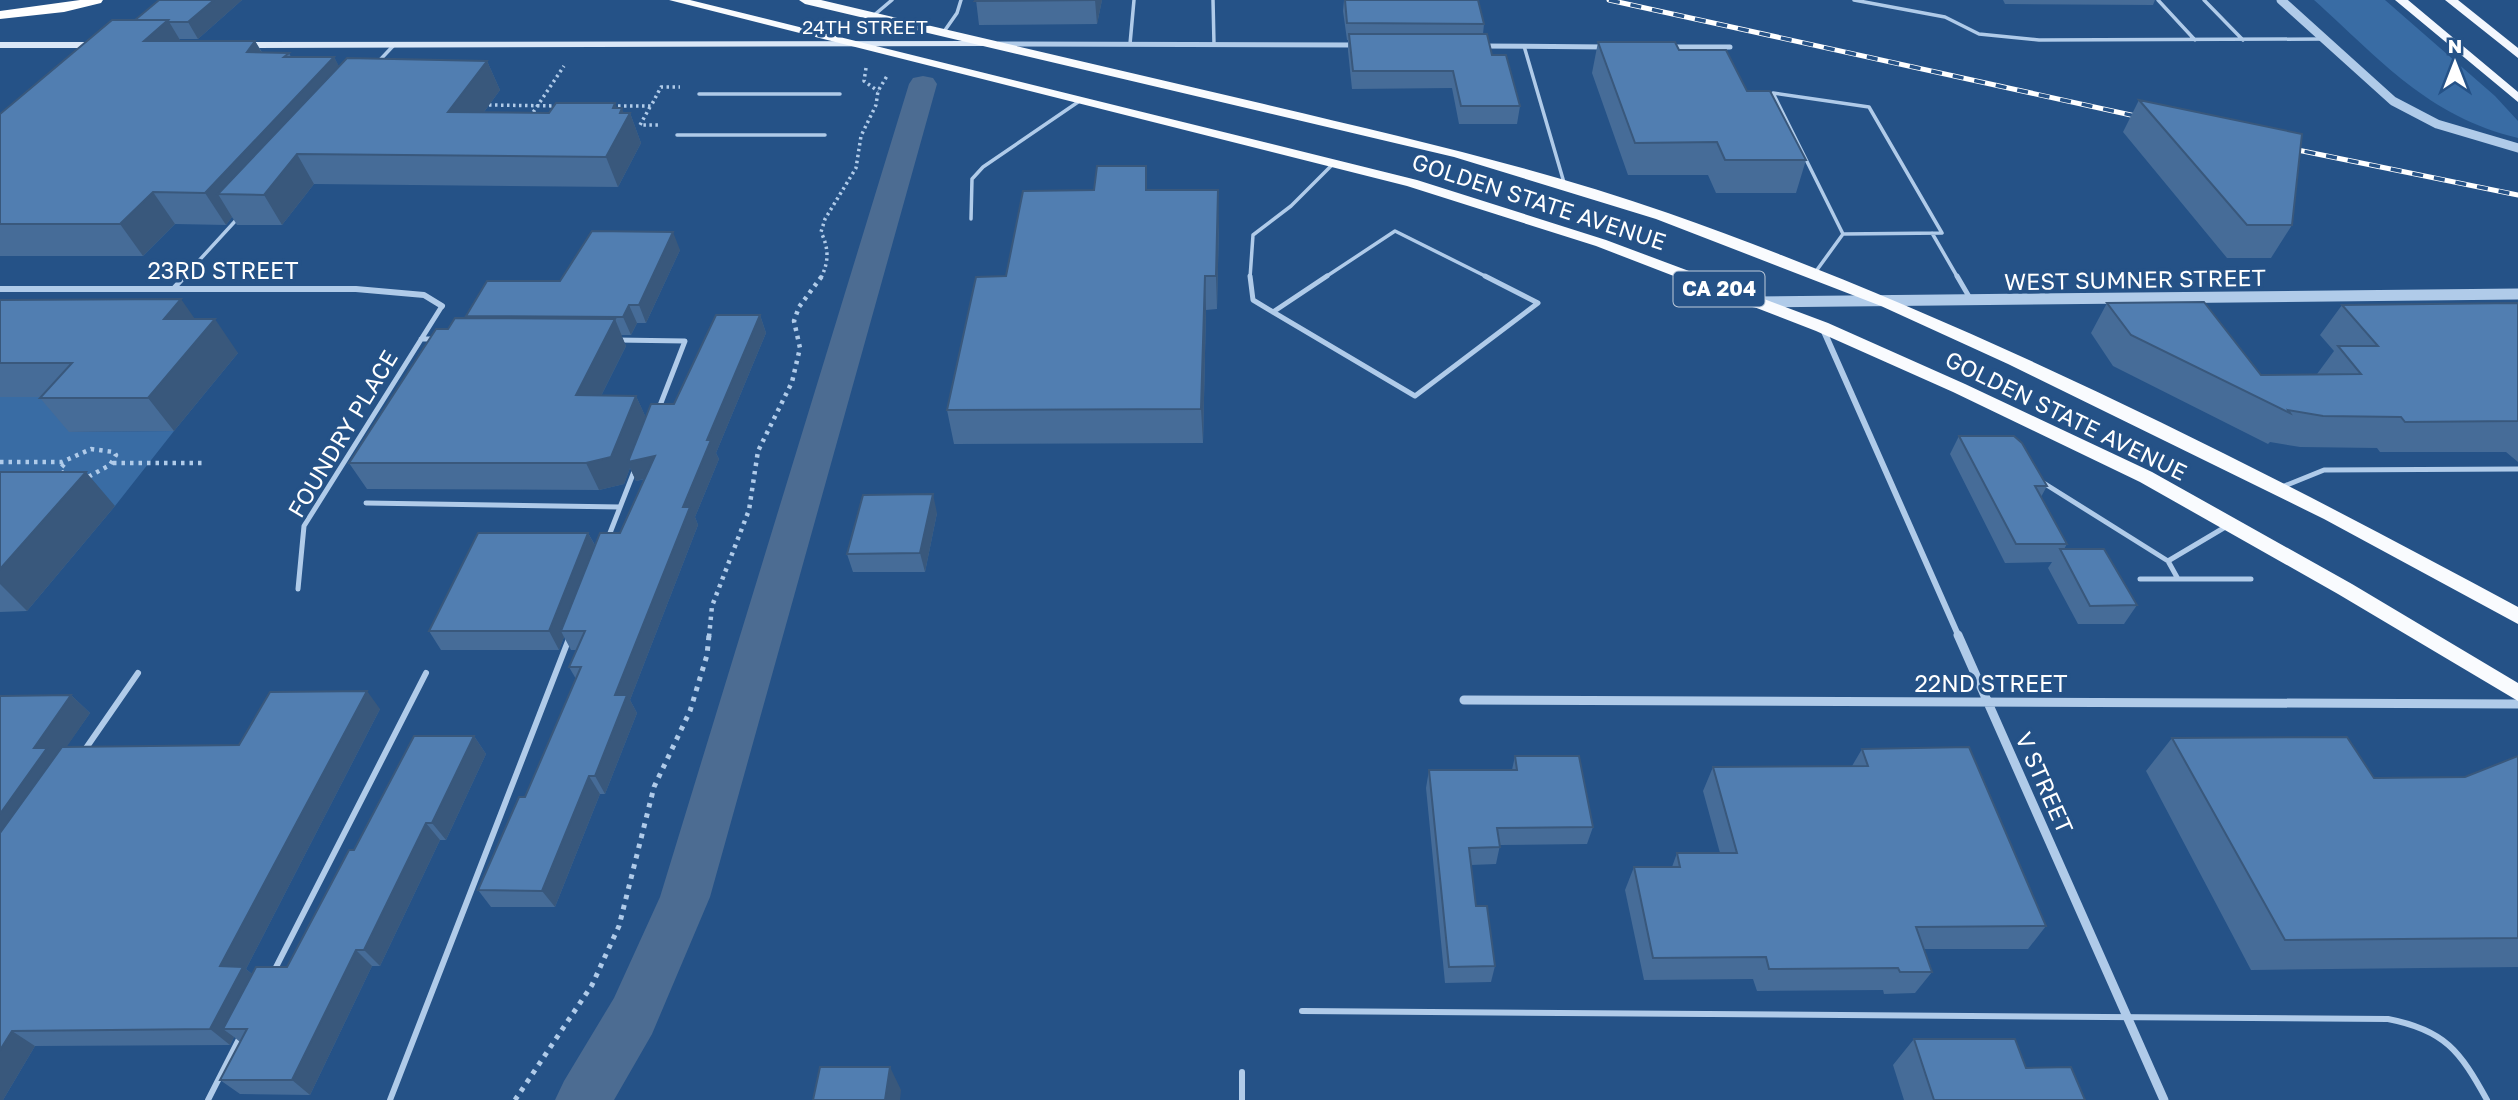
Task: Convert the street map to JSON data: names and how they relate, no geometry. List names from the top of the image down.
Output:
{
  "streets": {
    "highway": ["GOLDEN STATE AVENUE", "CA 204"],
    "main road": ["24TH STREET"],
    "street": [
      "23RD STREET",
      "WEST SUMNER STREET",
      "22ND STREET",
      "V STREET"
    ],
    "lane": ["FOUNDRY PLACE"]
  },
  "crossings": [
    ["24TH STREET", "GOLDEN STATE AVENUE"],
    ["GOLDEN STATE AVENUE", "WEST SUMNER STREET"],
    ["GOLDEN STATE AVENUE", "V STREET"],
    ["23RD STREET", "FOUNDRY PLACE"],
    ["22ND STREET", "V STREET"]
  ],
  "north": "top"
}
